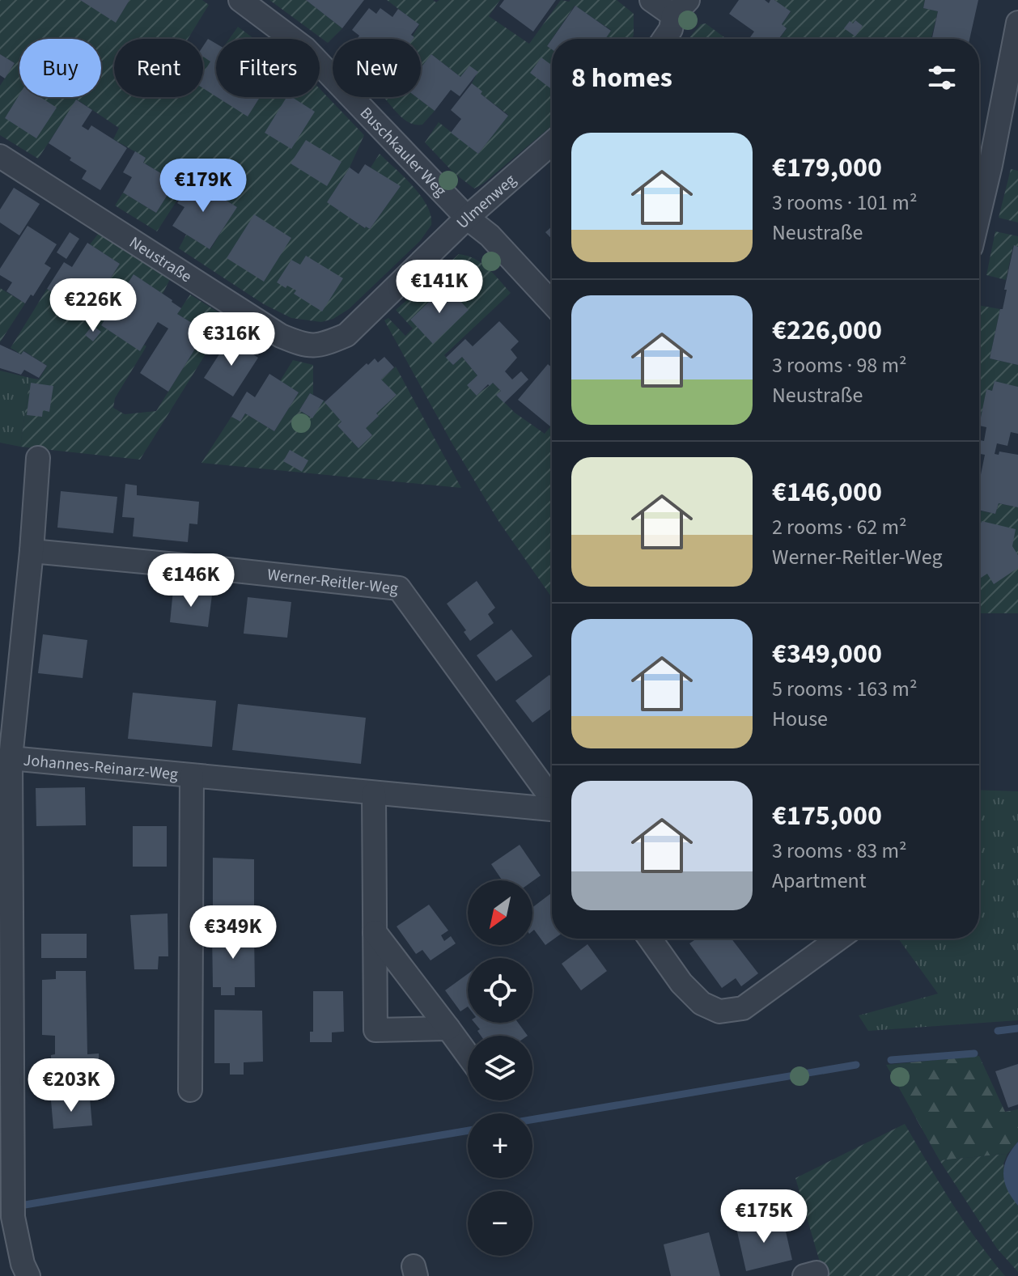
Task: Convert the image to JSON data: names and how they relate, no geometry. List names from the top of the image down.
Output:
{
  "streets": {
    "street": [
      "Buschkauler Weg",
      "Ulmenweg",
      "Neustraße",
      "Werner-Reitler-Weg",
      "Johannes-Reinarz-Weg"
    ]
  },
  "crossings": [
    ["Buschkauler Weg", "Ulmenweg"],
    ["Ulmenweg", "Neustraße"]
  ],
  "north": "bottom left",
  "page": {
    "chip": [
      "Buy",
      "Rent",
      "Filters",
      "New"
    ],
    "heading": "8 homes",
    "list": [
      {
        "name": "€179,000",
        "note": "3 rooms · 101 m² · Neustraße"
      },
      {
        "name": "€226,000",
        "note": "3 rooms · 98 m² · Neustraße"
      },
      {
        "name": "€146,000",
        "note": "2 rooms · 62 m² · Werner-Reitler-Weg"
      },
      {
        "name": "€349,000",
        "note": "5 rooms · 163 m² · House"
      },
      {
        "name": "€175,000",
        "note": "3 rooms · 83 m² · Apartment"
      }
    ],
    "price": [
      "€179K",
      "€141K",
      "€226K",
      "€316K",
      "€146K",
      "€349K",
      "€203K",
      "€175K"
    ],
    "map_buttons": ["+", "−"]
  }
}
